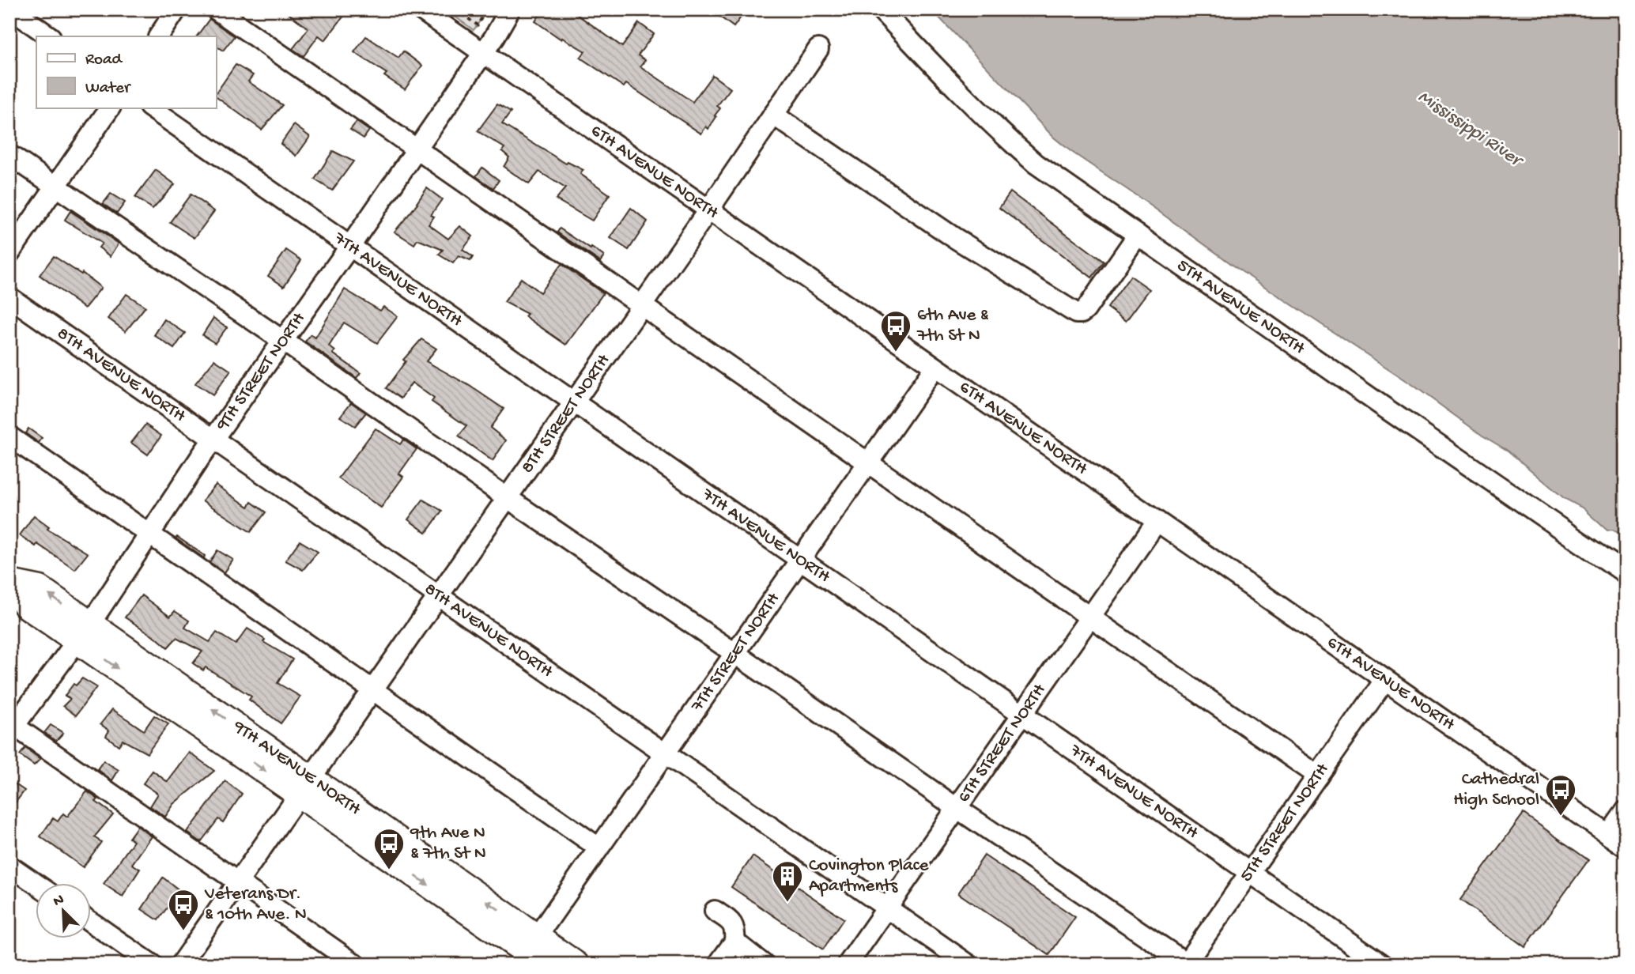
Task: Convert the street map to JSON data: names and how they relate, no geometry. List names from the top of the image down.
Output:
{
  "streets": {
    "main road": ["9TH AVENUE NORTH"],
    "street": [
      "6TH AVENUE NORTH",
      "7TH AVENUE NORTH",
      "5TH AVENUE NORTH",
      "9TH STREET NORTH",
      "8TH AVENUE NORTH",
      "8TH STREET NORTH",
      "7TH STREET NORTH",
      "6TH STREET NORTH",
      "5TH STREET NORTH"
    ]
  },
  "crossings": [
    ["6TH AVENUE NORTH", "9TH STREET NORTH"],
    ["6TH AVENUE NORTH", "8TH STREET NORTH"],
    ["6TH AVENUE NORTH", "7TH STREET NORTH"],
    ["6TH AVENUE NORTH", "6TH STREET NORTH"],
    ["6TH AVENUE NORTH", "5TH STREET NORTH"],
    ["7TH AVENUE NORTH", "9TH STREET NORTH"],
    ["7TH AVENUE NORTH", "8TH STREET NORTH"],
    ["7TH AVENUE NORTH", "7TH STREET NORTH"],
    ["7TH AVENUE NORTH", "6TH STREET NORTH"],
    ["7TH AVENUE NORTH", "5TH STREET NORTH"],
    ["9TH STREET NORTH", "8TH AVENUE NORTH"],
    ["9TH STREET NORTH", "9TH AVENUE NORTH"],
    ["8TH AVENUE NORTH", "8TH STREET NORTH"],
    ["8TH AVENUE NORTH", "7TH STREET NORTH"],
    ["8TH AVENUE NORTH", "6TH STREET NORTH"],
    ["8TH STREET NORTH", "9TH AVENUE NORTH"],
    ["7TH STREET NORTH", "9TH AVENUE NORTH"]
  ],
  "water": ["Mississippi River"],
  "places": {
    "bus stop": [
      "6th Ave & 7th St N",
      "Cathedral High School",
      "9th Ave N & 7th St N",
      "Veterans Dr. & 10th Ave. N"
    ],
    "building": ["Covington Place Apartments"]
  },
  "legend": ["Road", "Water"],
  "north": "top left"
}
